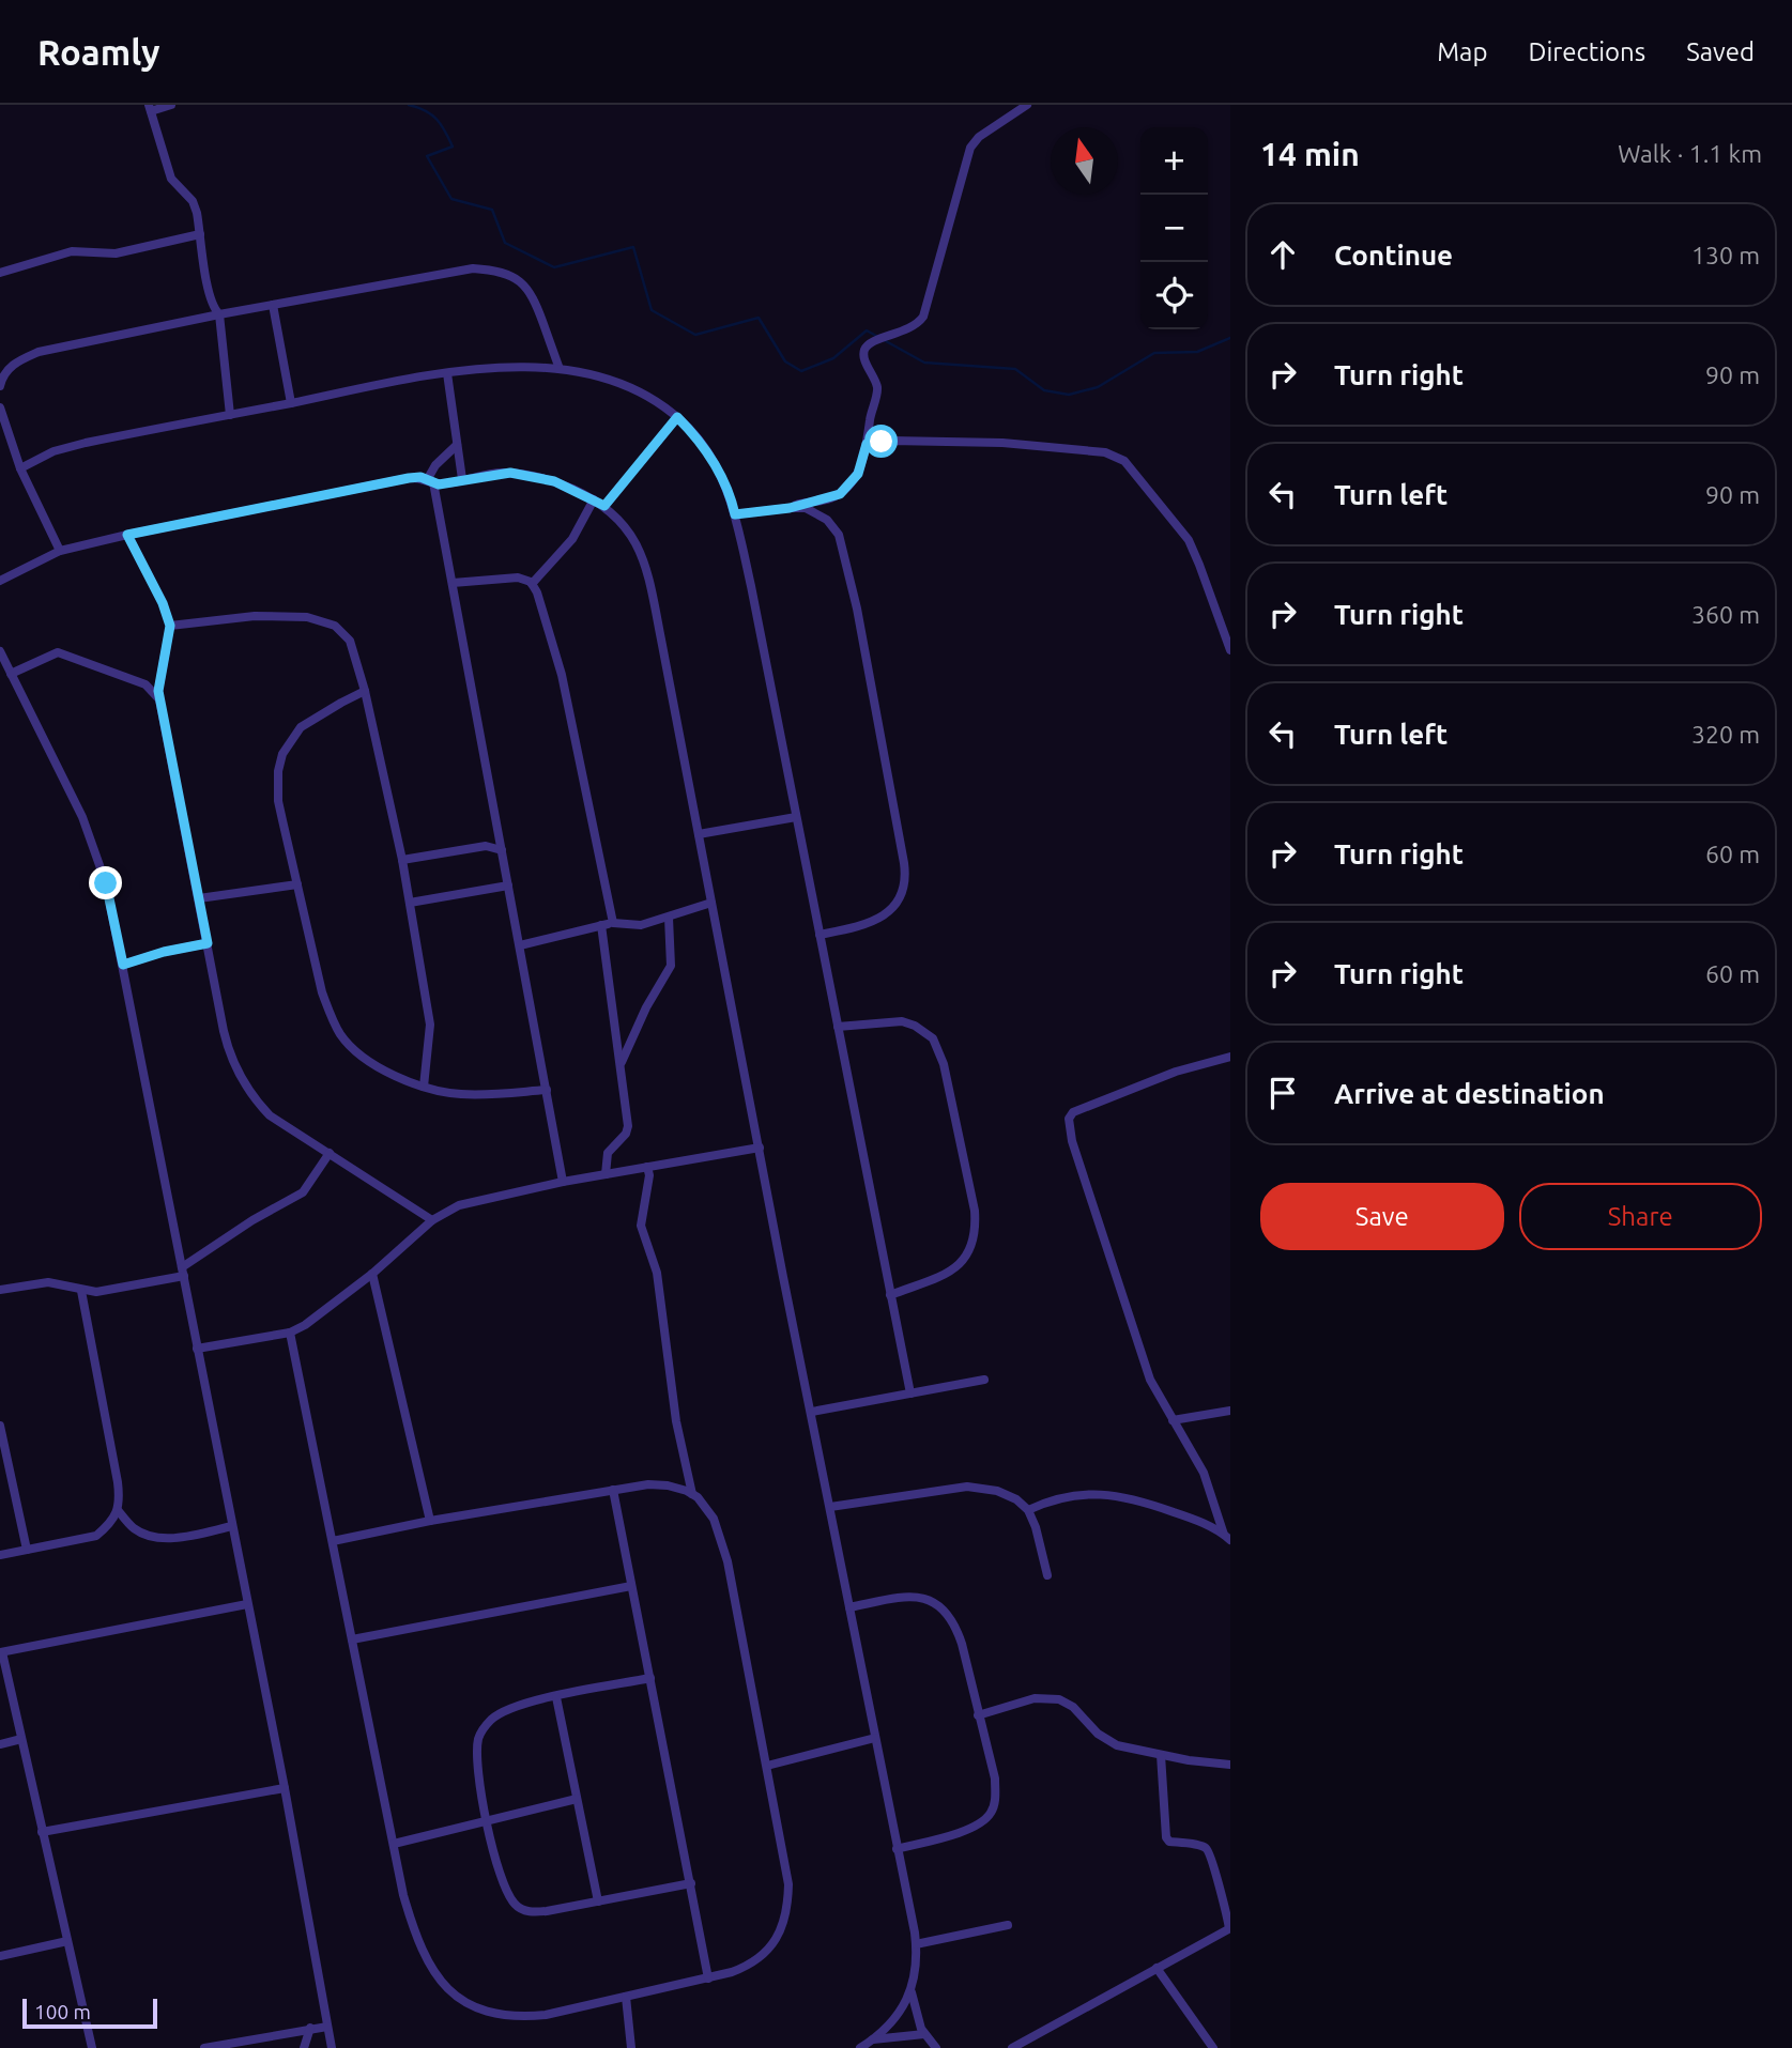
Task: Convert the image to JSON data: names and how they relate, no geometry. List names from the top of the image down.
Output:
{
  "scale_bar": "100 m",
  "north": "top",
  "page": {
    "header": "Roamly",
    "nav": ["Map", "Directions", "Saved"],
    "heading": ["14 min", "Walk · 1.1 km"],
    "map_buttons": ["+", "−"],
    "list": [
      ["Continue", "130 m"],
      ["Turn right", "90 m"],
      ["Turn left", "90 m"],
      ["Turn right", "360 m"],
      ["Turn left", "320 m"],
      ["Turn right", "60 m"],
      ["Turn right", "60 m"],
      "Arrive at destination"
    ],
    "buttons": ["Save", "Share"],
    "scale": "100 m"
  }
}
